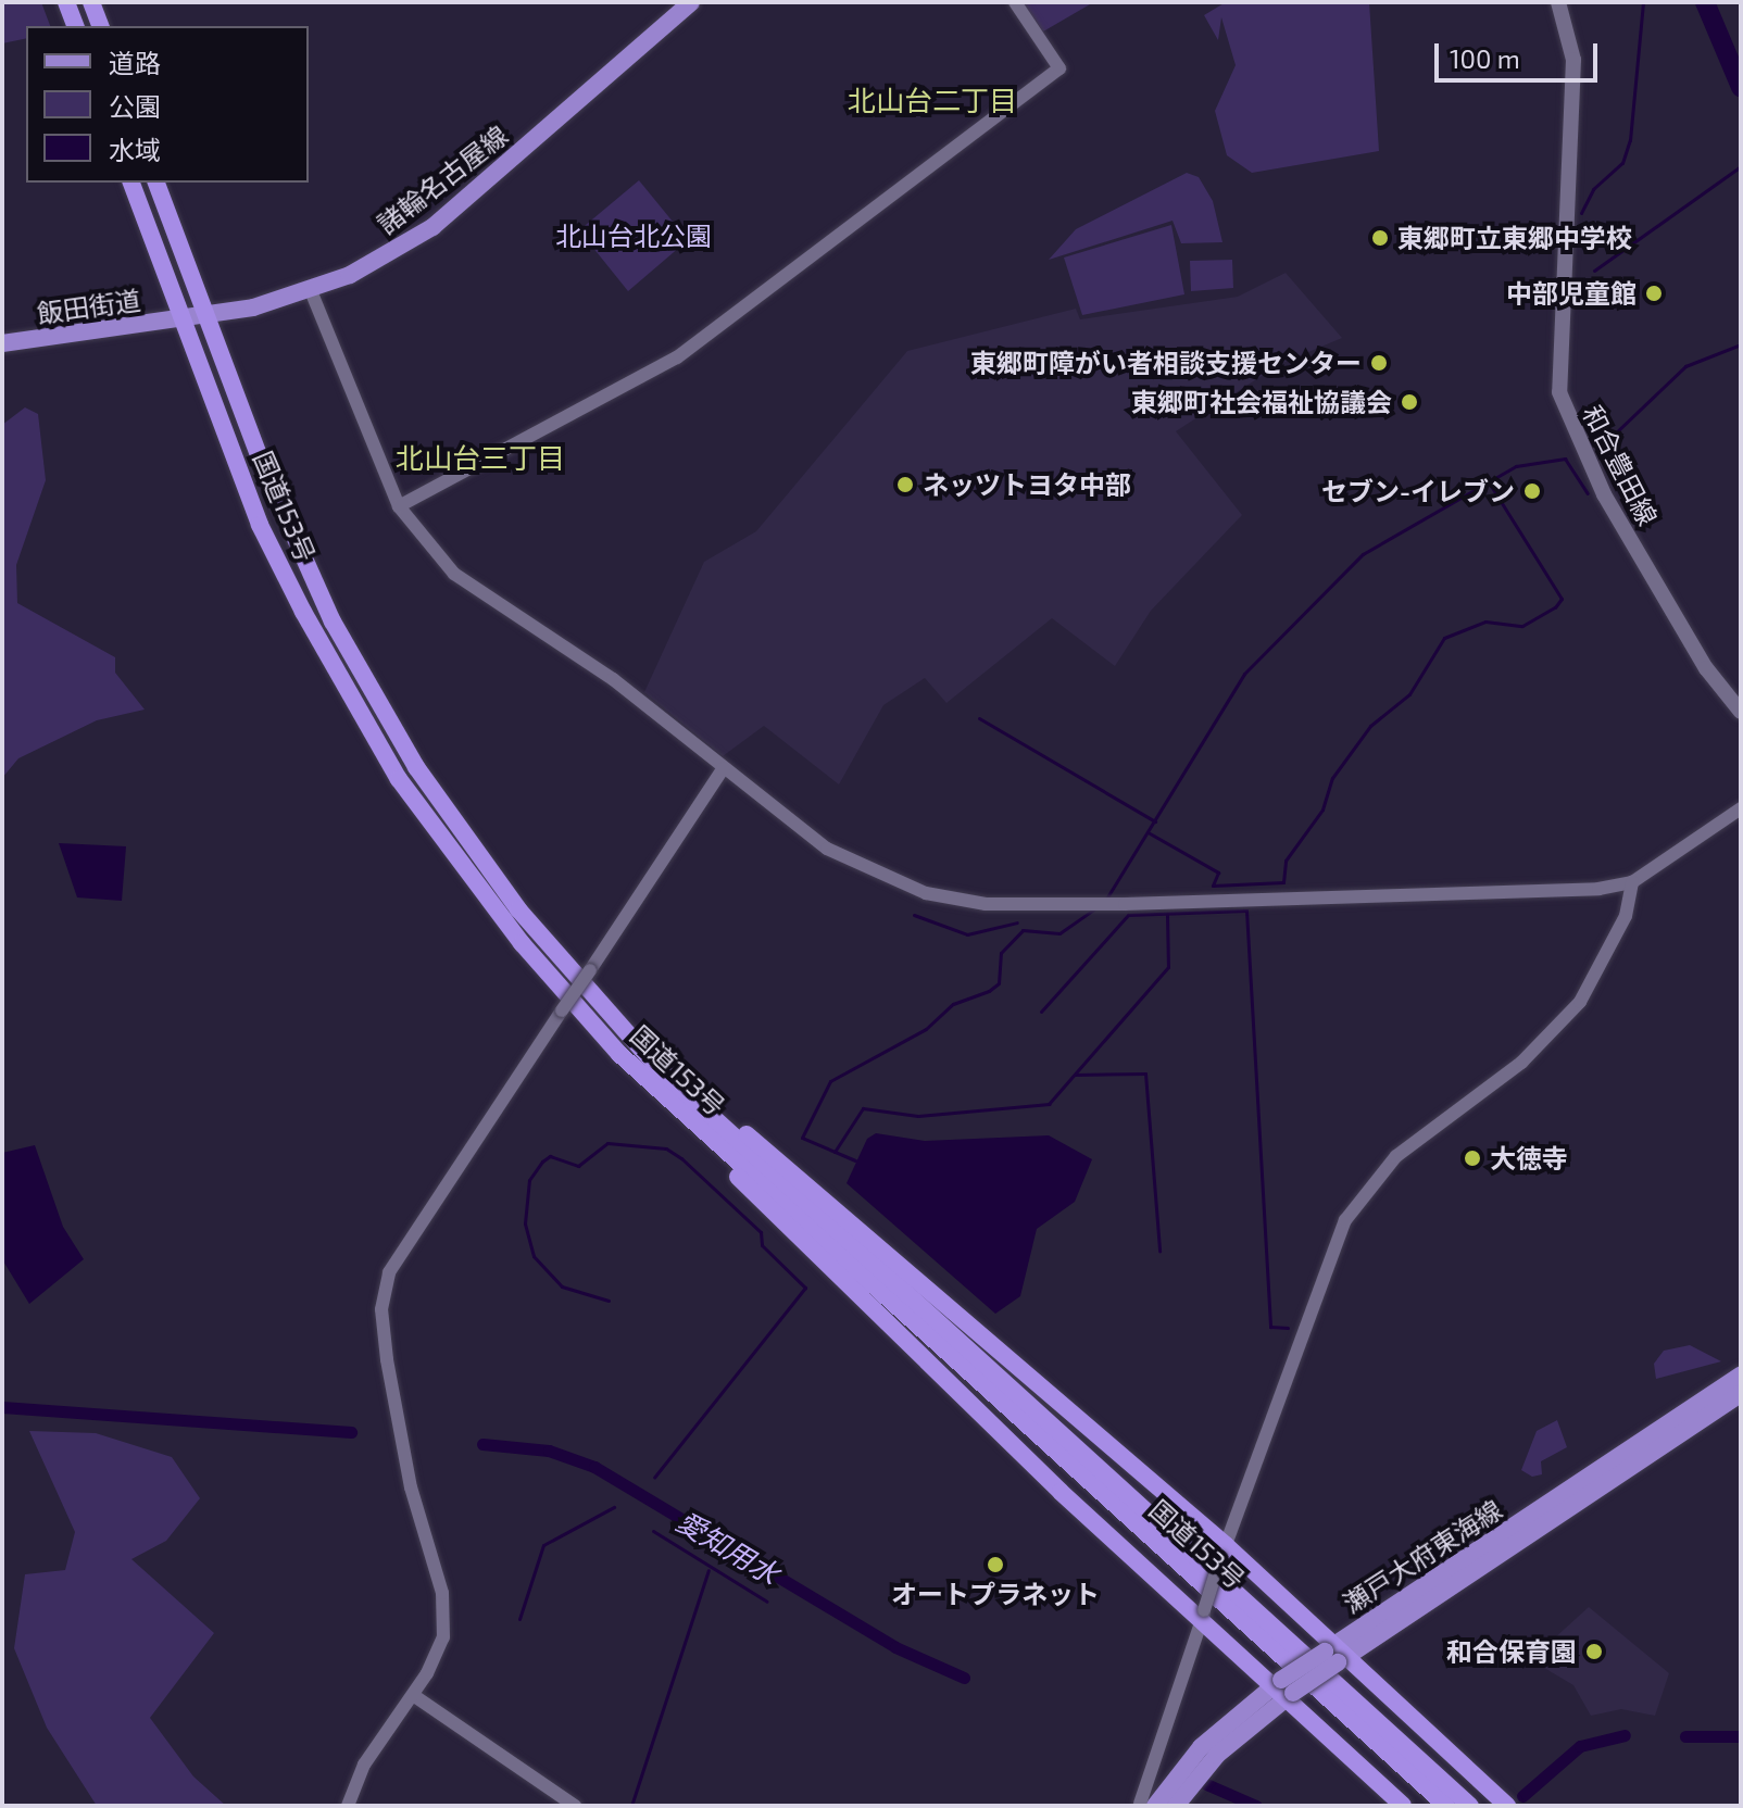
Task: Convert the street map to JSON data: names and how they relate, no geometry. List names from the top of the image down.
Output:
{
  "streets": {
    "highway": ["国道153号"],
    "main road": [
      "諸輪名古屋線",
      "飯田街道",
      "和合豊田線",
      "瀬戸大府東海線"
    ]
  },
  "crossings": [
    ["諸輪名古屋線", "飯田街道"],
    ["諸輪名古屋線", "国道153号"],
    ["飯田街道", "国道153号"]
  ],
  "districts": ["北山台二丁目", "北山台三丁目"],
  "water": ["愛知用水"],
  "parks": ["北山台北公園"],
  "places": [
    "東郷町立東郷中学校",
    "中部児童館",
    "東郷町障がい者相談支援センター",
    "東郷町社会福祉協議会",
    "ネッツトヨタ中部",
    "セブン-イレブン",
    "大徳寺",
    "オートプラネット",
    "和合保育園"
  ],
  "legend": ["道路", "公園", "水域"],
  "scale_bar": "100 m"
}
